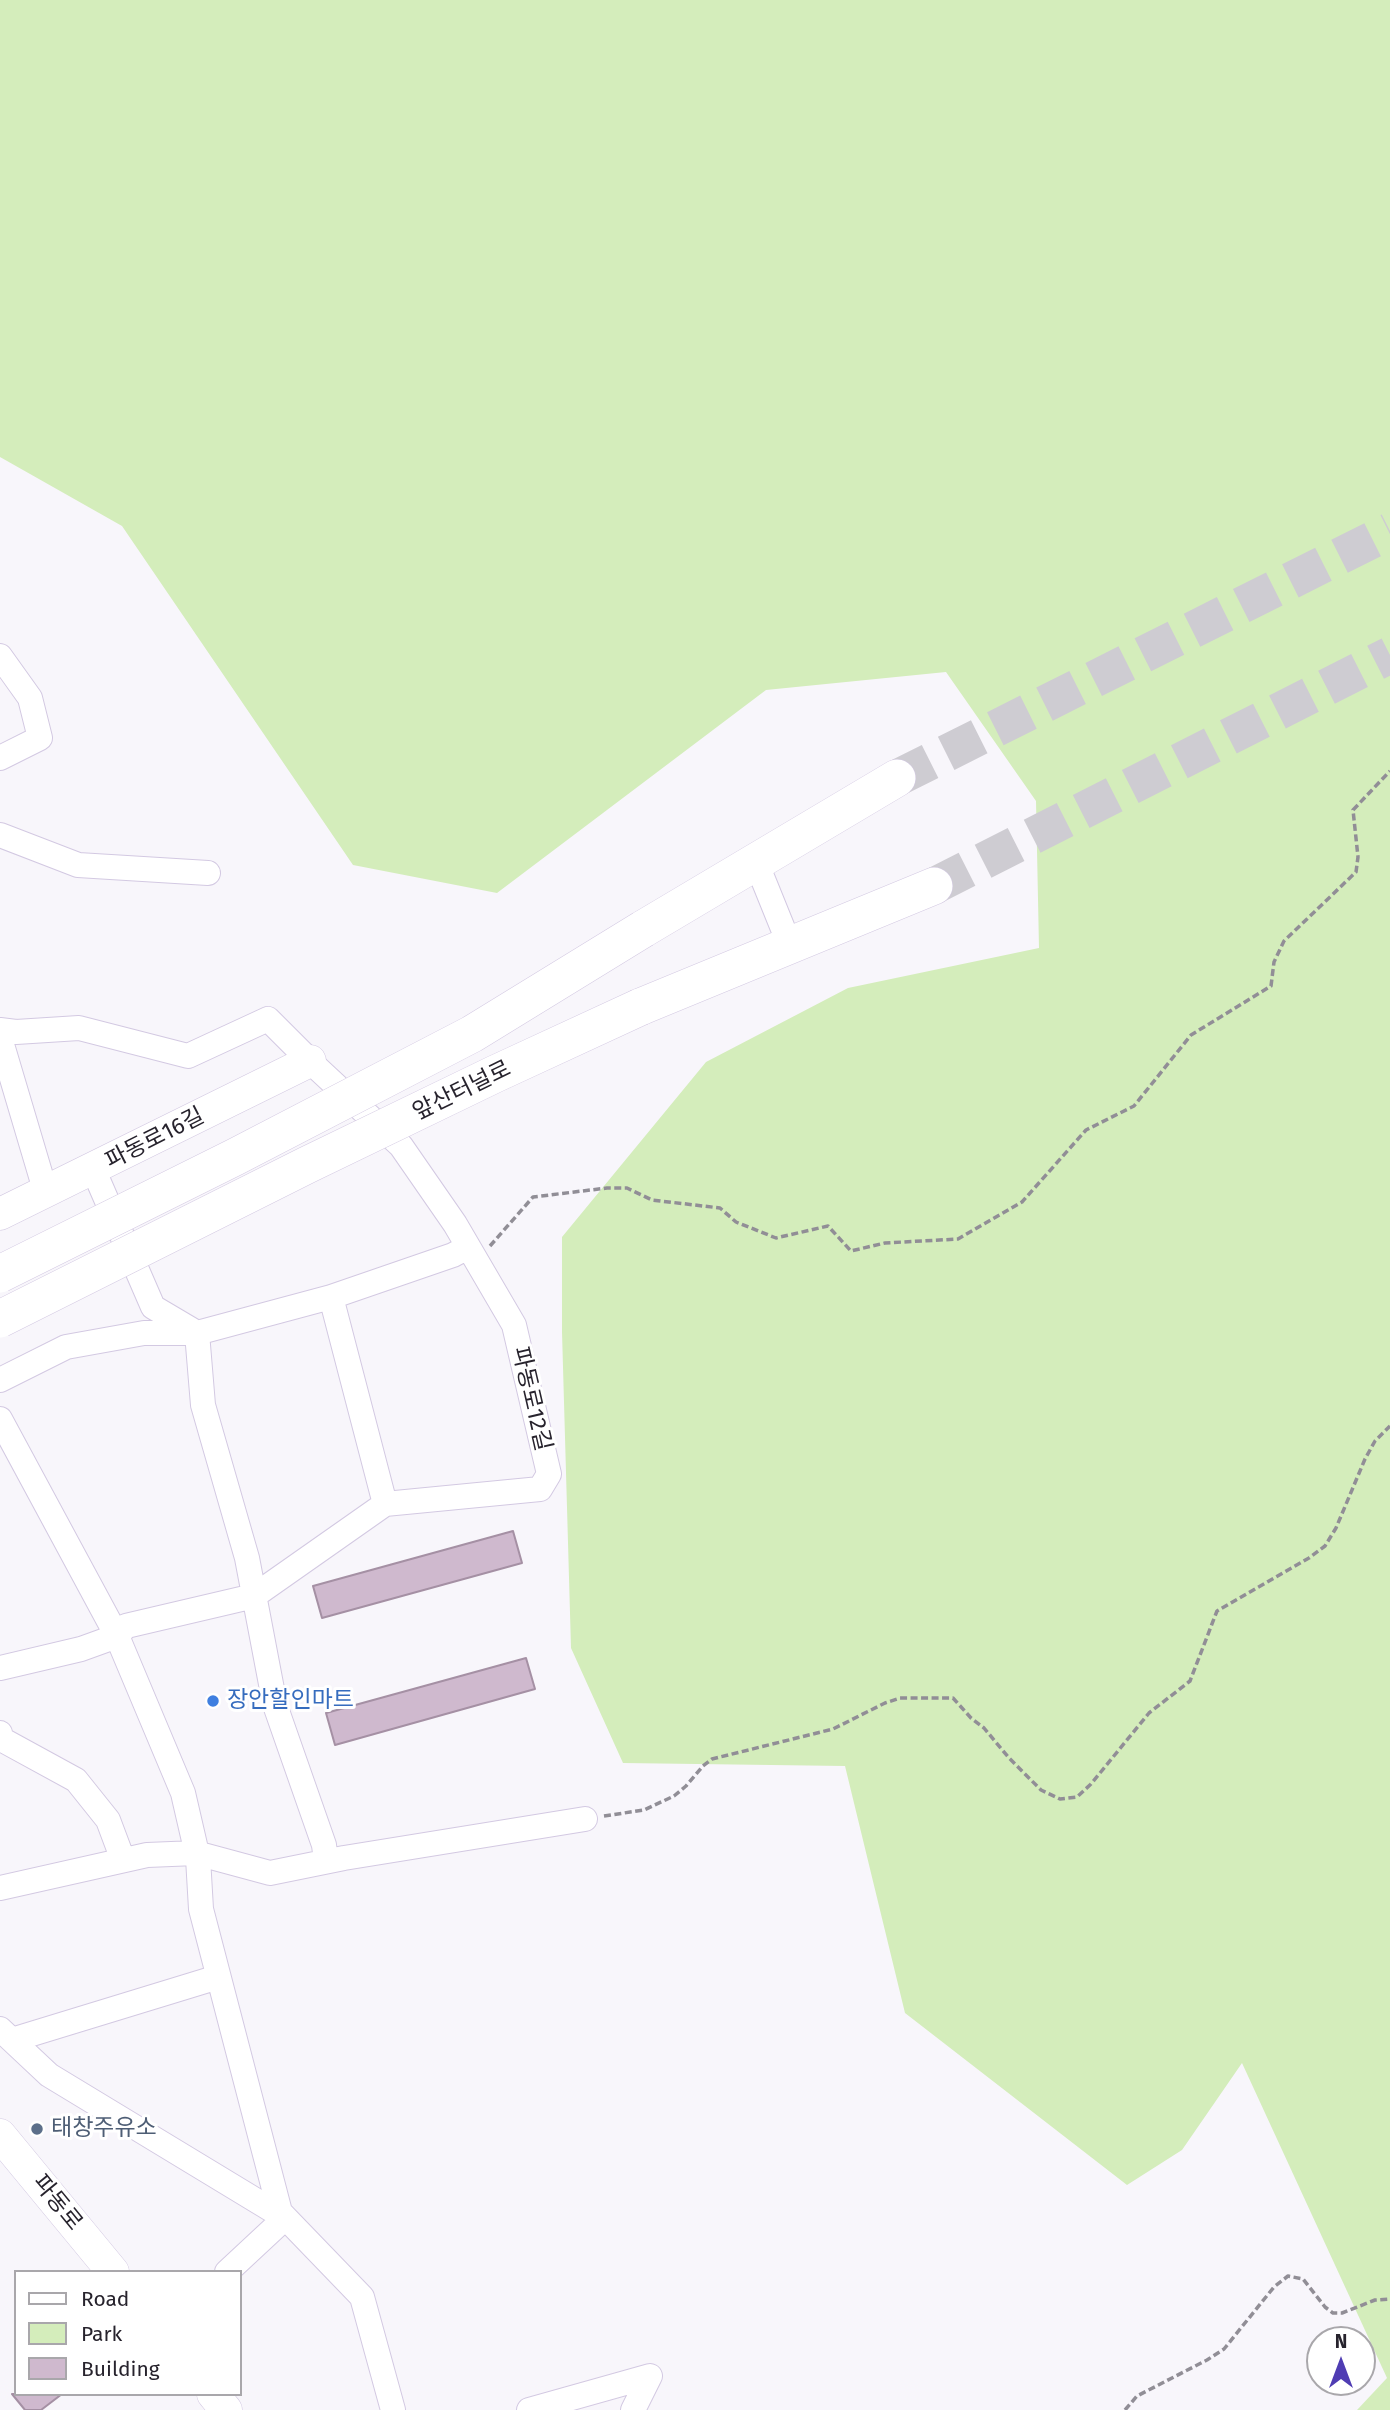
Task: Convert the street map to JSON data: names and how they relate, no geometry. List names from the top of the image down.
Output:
{
  "streets": {
    "highway": ["앞산터널로"],
    "main road": ["파동로16길", "파동로"],
    "street": ["파동로12길"]
  },
  "crossings": [
    ["파동로16길", "파동로12길"]
  ],
  "places": ["장안할인마트", "태창주유소"],
  "legend": ["Road", "Park", "Building"],
  "north": "top"
}
